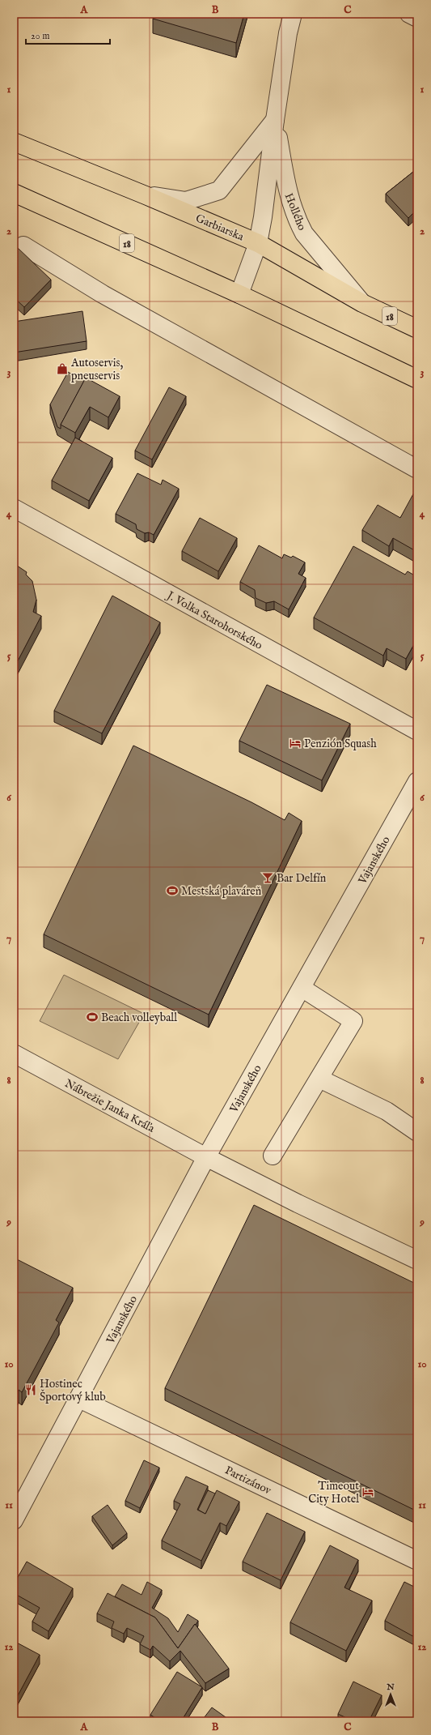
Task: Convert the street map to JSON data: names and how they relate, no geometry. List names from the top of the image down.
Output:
{
  "streets": {
    "main road": ["Garbiarska", "18"],
    "street": [
      "Hollého",
      "J. Volka Starohorského",
      "Vajanského",
      "Nábrežie Janka Kráľa",
      "Partizánov"
    ]
  },
  "crossings": [
    ["Hollého", "Garbiarska"],
    ["Hollého", "18"],
    ["Vajanského", "Nábrežie Janka Kráľa"],
    ["Vajanského", "Partizánov"]
  ],
  "places": {
    "shop": ["Autoservis, pneuservis"],
    "hotel": ["Penzión Squash", "Timeout City Hotel"],
    "bar": ["Bar Delfín"],
    "sports": ["Mestská plaváreň", "Beach volleyball"],
    "restaurant": ["Hostinec Športový klub"]
  },
  "scale_bar": "20 m",
  "north": "top",
  "grid": {
    "columns": ["A", "B", "C"],
    "rows": [
      "1",
      "2",
      "3",
      "4",
      "5",
      "6",
      "7",
      "8",
      "9",
      "10",
      "11",
      "12"
    ]
  }
}
